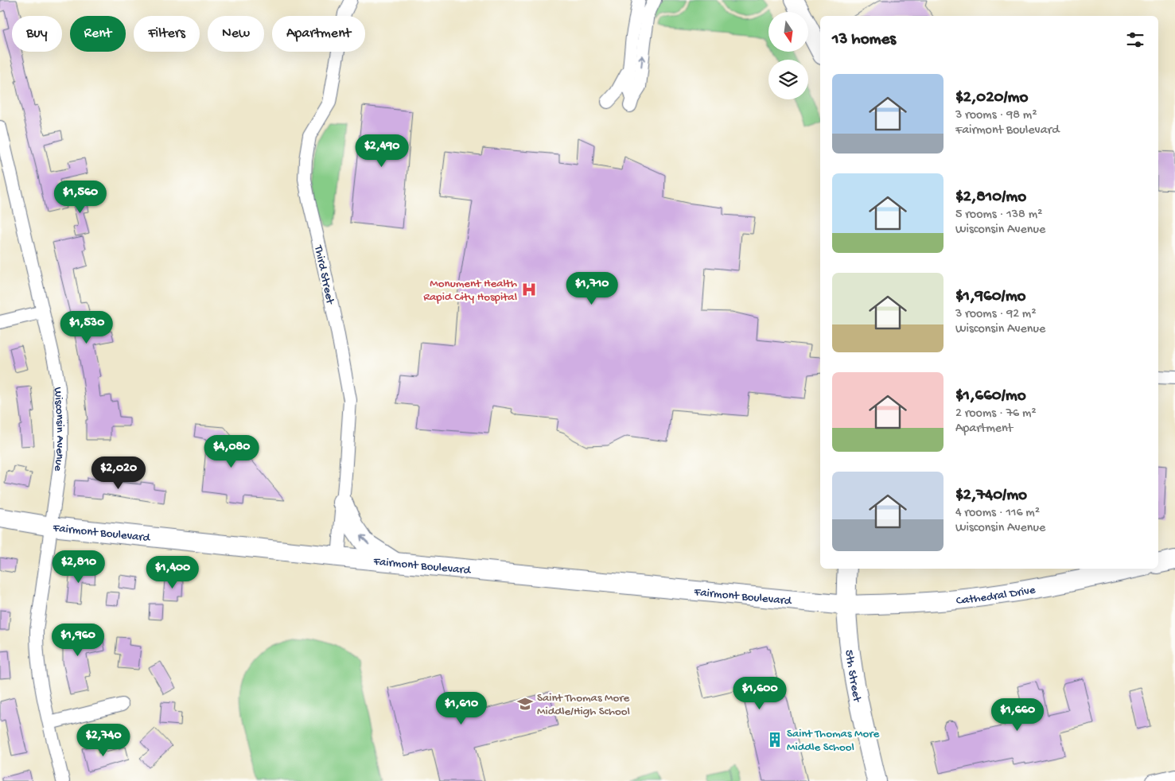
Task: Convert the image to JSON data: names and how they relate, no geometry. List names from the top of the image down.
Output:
{
  "streets": {
    "street": [
      "Third Street",
      "Wisconsin Avenue",
      "Fairmont Boulevard",
      "Cathedral Drive",
      "5th Street"
    ]
  },
  "crossings": [
    ["Third Street", "Fairmont Boulevard"],
    ["Wisconsin Avenue", "Fairmont Boulevard"],
    ["Fairmont Boulevard", "Cathedral Drive"],
    ["Fairmont Boulevard", "5th Street"],
    ["Cathedral Drive", "5th Street"]
  ],
  "places": {
    "hospital": ["Monument Health Rapid City Hospital"],
    "school or university": ["Saint Thomas More Middle/High School"],
    "building": ["Saint Thomas More Middle School"]
  },
  "north": "bottom",
  "page": {
    "chip": [
      "Buy",
      "Rent",
      "Filters",
      "New",
      "Apartment"
    ],
    "heading": "13 homes",
    "list": [
      {
        "name": "$2,020/mo",
        "note": "3 rooms · 98 m² · Fairmont Boulevard"
      },
      {
        "name": "$2,810/mo",
        "note": "5 rooms · 138 m² · Wisconsin Avenue"
      },
      {
        "name": "$1,960/mo",
        "note": "3 rooms · 92 m² · Wisconsin Avenue"
      },
      {
        "name": "$1,660/mo",
        "note": "2 rooms · 76 m² · Apartment"
      },
      {
        "name": "$2,740/mo",
        "note": "4 rooms · 116 m² · Wisconsin Avenue"
      }
    ],
    "price": [
      "$2,490",
      "$1,560",
      "$1,710",
      "$1,530",
      "$4,080",
      "$2,020",
      "$2,810",
      "$1,400",
      "$1,960",
      "$1,600",
      "$1,610",
      "$1,660",
      "$2,740"
    ]
  }
}
